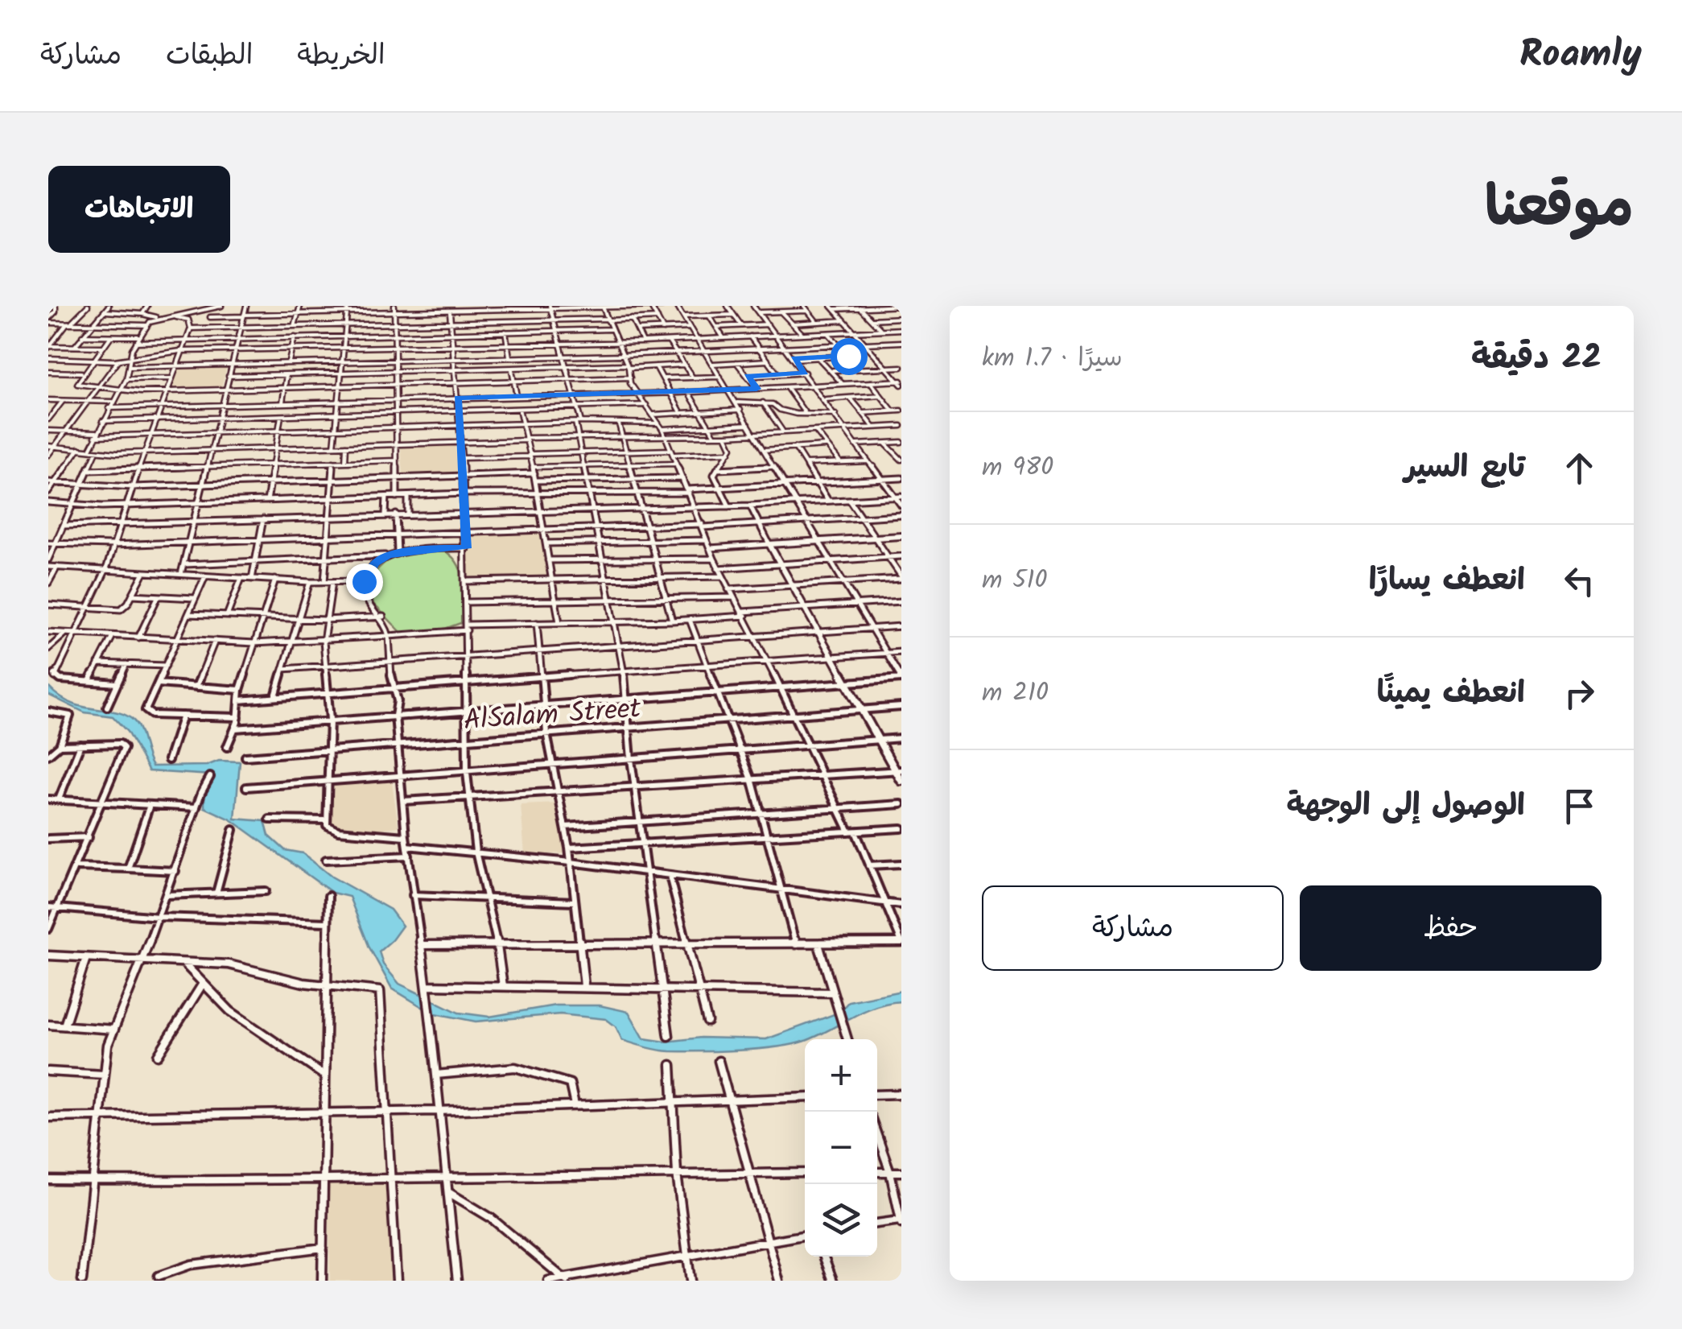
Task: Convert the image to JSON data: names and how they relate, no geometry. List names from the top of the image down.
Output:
{
  "streets": {
    "street": ["AlSalam Street"]
  },
  "page": {
    "header": "Roamly",
    "nav": ["الخريطة", "الطبقات", "مشاركة"],
    "title": "موقعنا",
    "buttons": [
      "الاتجاهات",
      ["حفظ", "مشاركة"]
    ],
    "heading": ["22 دقيقة", "سيرًا · 1.7 km"],
    "list": [
      ["تابع السير", "980 m"],
      ["انعطف يسارًا", "510 m"],
      ["انعطف يمينًا", "210 m"],
      "الوصول إلى الوجهة"
    ],
    "map_buttons": ["+", "−"]
  }
}
